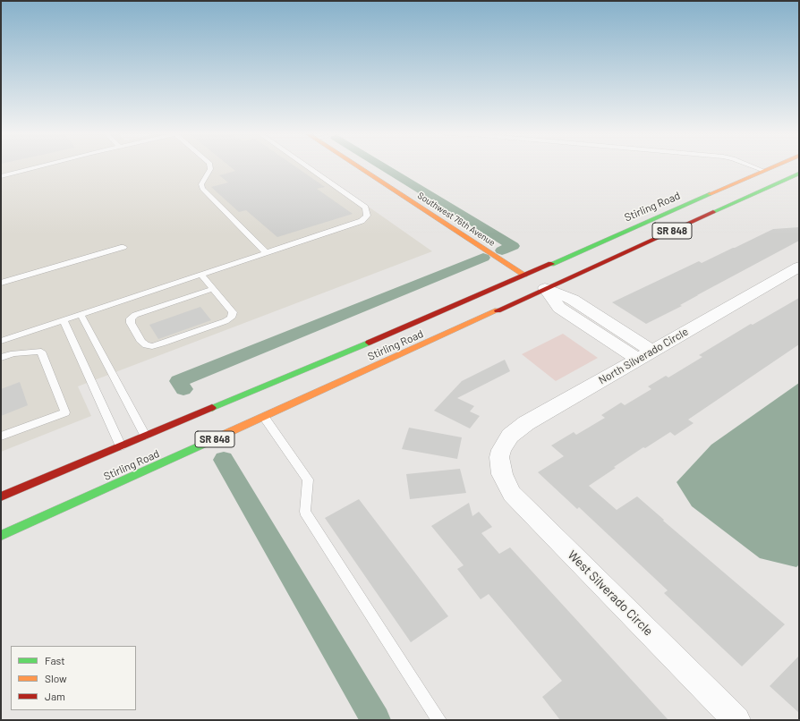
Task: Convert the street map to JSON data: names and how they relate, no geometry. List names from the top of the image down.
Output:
{
  "streets": {
    "main road": ["Stirling Road", "Southwest 76th Avenue", "SR 848"],
    "street": ["North Silverado Circle", "West Silverado Circle"]
  },
  "crossings": [
    ["Stirling Road", "Southwest 76th Avenue"],
    ["North Silverado Circle", "West Silverado Circle"]
  ],
  "legend": ["Fast", "Slow", "Jam"]
}
